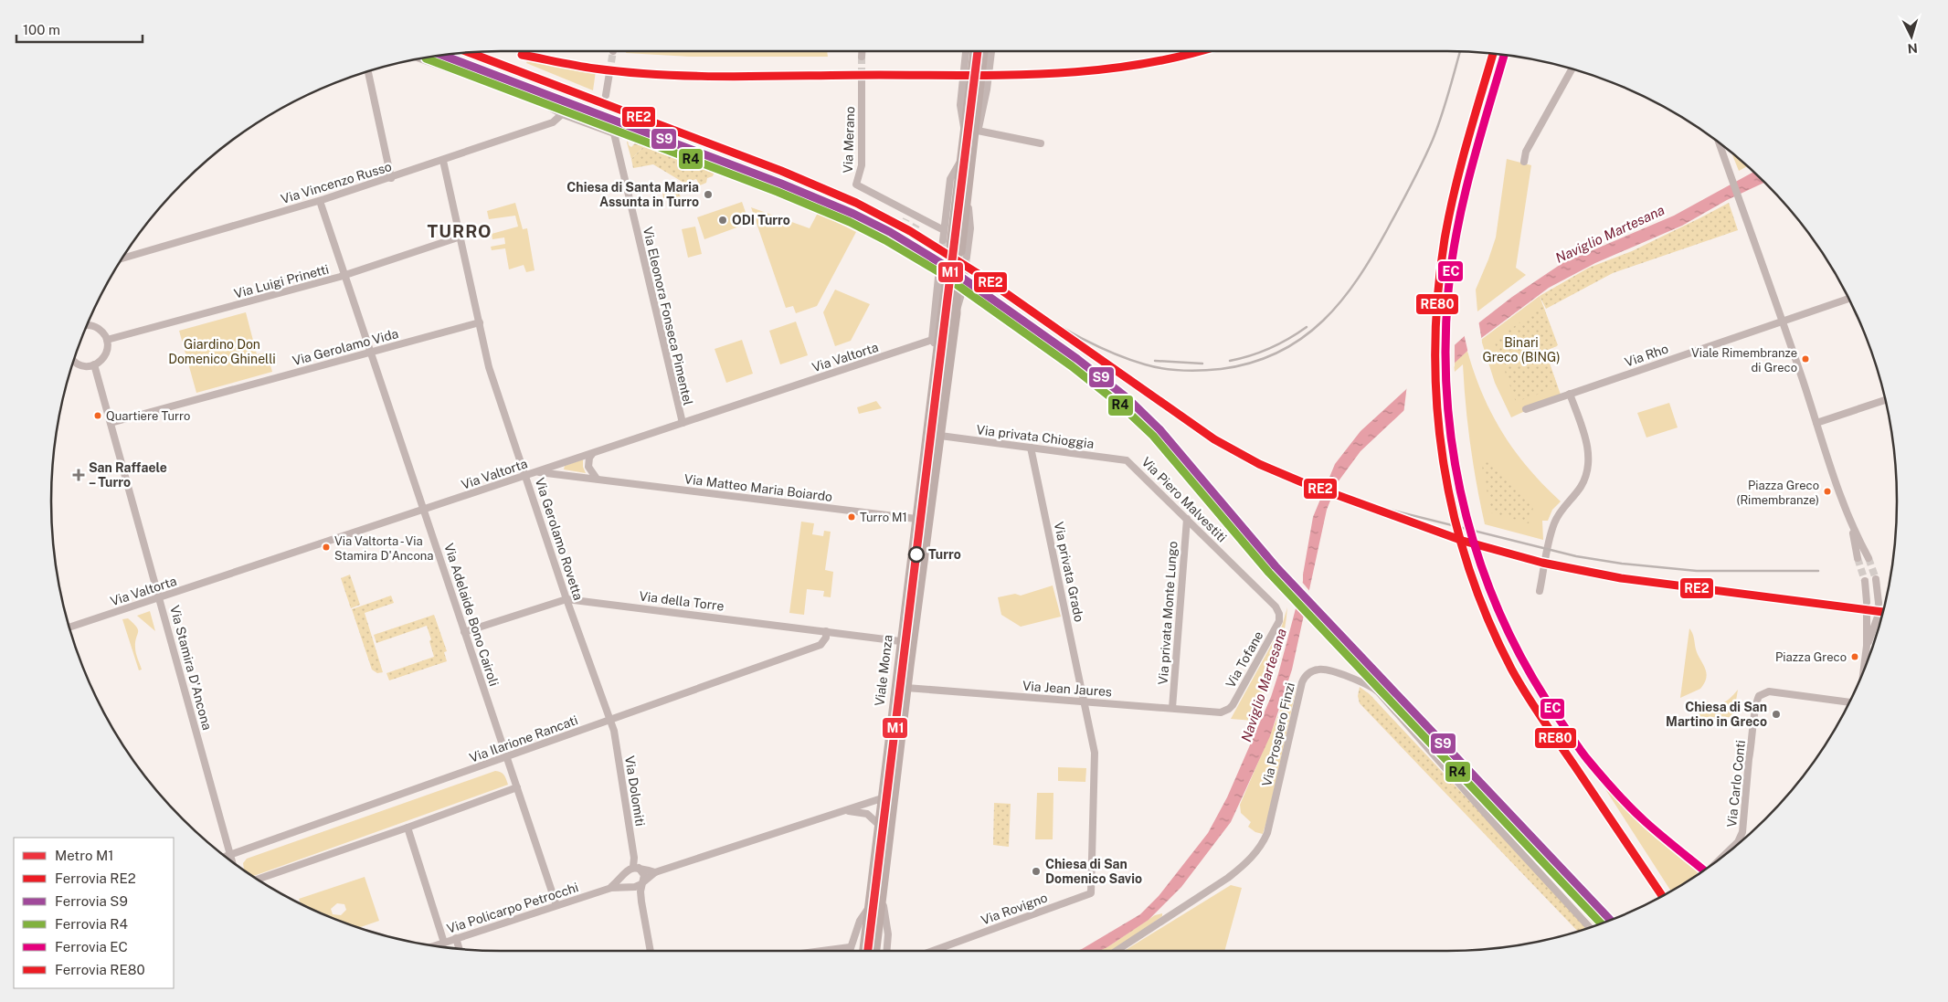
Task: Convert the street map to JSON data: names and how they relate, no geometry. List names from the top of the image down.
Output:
{
  "streets": {
    "main road": ["Viale Monza"],
    "street": [
      "Via Merano",
      "Via Vincenzo Russo",
      "Via Luigi Prinetti",
      "Via Eleonora Fonseca Pimentel",
      "Via Gerolamo Vida",
      "Via Rho",
      "Via Valtorta",
      "Via privata Chioggia",
      "Via Matteo Maria Boiardo",
      "Via Piero Malvestiti",
      "Via Gerolamo Rovetta",
      "Via privata Grado",
      "Via della Torre",
      "Via privata Monte Lungo",
      "Via Adelaide Bono Cairoli",
      "Via Tofane",
      "Via Stamira D'Ancona",
      "Via Jean Jaures",
      "Via Prospero Finzi",
      "Via Ilarione Rancati",
      "Via Carlo Conti",
      "Via Dolomiti",
      "Via Policarpo Petrocchi",
      "Via Rovigno"
    ]
  },
  "crossings": [
    ["Via Vincenzo Russo", "Via Gerolamo Rovetta"],
    ["Via Vincenzo Russo", "Via Adelaide Bono Cairoli"],
    ["Via Luigi Prinetti", "Via Gerolamo Rovetta"],
    ["Via Luigi Prinetti", "Via Adelaide Bono Cairoli"],
    ["Via Eleonora Fonseca Pimentel", "Via Valtorta"],
    ["Via Gerolamo Vida", "Via Gerolamo Rovetta"],
    ["Via Gerolamo Vida", "Via Adelaide Bono Cairoli"],
    ["Via Gerolamo Vida", "Via Stamira D'Ancona"],
    ["Via Valtorta", "Via Matteo Maria Boiardo"],
    ["Via Valtorta", "Via Gerolamo Rovetta"],
    ["Via Valtorta", "Via Adelaide Bono Cairoli"],
    ["Via Valtorta", "Via Stamira D'Ancona"],
    ["Via Valtorta", "Viale Monza"],
    ["Via privata Chioggia", "Via Piero Malvestiti"],
    ["Via privata Chioggia", "Via privata Grado"],
    ["Via privata Chioggia", "Viale Monza"],
    ["Via Matteo Maria Boiardo", "Viale Monza"],
    ["Via Piero Malvestiti", "Via privata Monte Lungo"],
    ["Via Piero Malvestiti", "Via Tofane"],
    ["Via Gerolamo Rovetta", "Via della Torre"],
    ["Via Gerolamo Rovetta", "Via Ilarione Rancati"],
    ["Via Gerolamo Rovetta", "Via Dolomiti"],
    ["Via privata Grado", "Via Jean Jaures"],
    ["Via privata Grado", "Via Rovigno"],
    ["Via della Torre", "Via Adelaide Bono Cairoli"],
    ["Via della Torre", "Viale Monza"],
    ["Via della Torre", "Via Ilarione Rancati"],
    ["Via privata Monte Lungo", "Via Jean Jaures"],
    ["Via Adelaide Bono Cairoli", "Via Ilarione Rancati"],
    ["Via Adelaide Bono Cairoli", "Via Policarpo Petrocchi"],
    ["Via Tofane", "Via Jean Jaures"],
    ["Via Stamira D'Ancona", "Via Ilarione Rancati"],
    ["Viale Monza", "Via Jean Jaures"],
    ["Via Jean Jaures", "Via Rovigno"],
    ["Via Ilarione Rancati", "Via Dolomiti"],
    ["Via Dolomiti", "Via Policarpo Petrocchi"]
  ],
  "districts": ["TURRO"],
  "water": ["Naviglio Martesana"],
  "parks": ["Binari Greco (BING)", "Giardino Don Domenico Ghinelli"],
  "places": {
    "other": [
      "Chiesa di Santa Maria Assunta in Turro",
      "ODI Turro",
      "Viale Rimembranze di Greco",
      "Quartiere Turro",
      "Piazza Greco (Rimembranze)",
      "Turro M1",
      "Via Valtorta - Via Stamira D'Ancona",
      "Turro",
      "Piazza Greco",
      "Chiesa di San Martino in Greco",
      "Chiesa di San Domenico Savio"
    ],
    "health": ["San Raffaele – Turro"]
  },
  "lines": [
    "metro line M1",
    "rail line RE2",
    "rail line RE80",
    "rail line EC",
    "rail line S9",
    "rail line R4"
  ],
  "legend": [
    "Metro M1",
    "Ferrovia RE2",
    "Ferrovia S9",
    "Ferrovia R4",
    "Ferrovia EC",
    "Ferrovia RE80"
  ],
  "scale_bar": "100 m",
  "north": "bottom"
}
